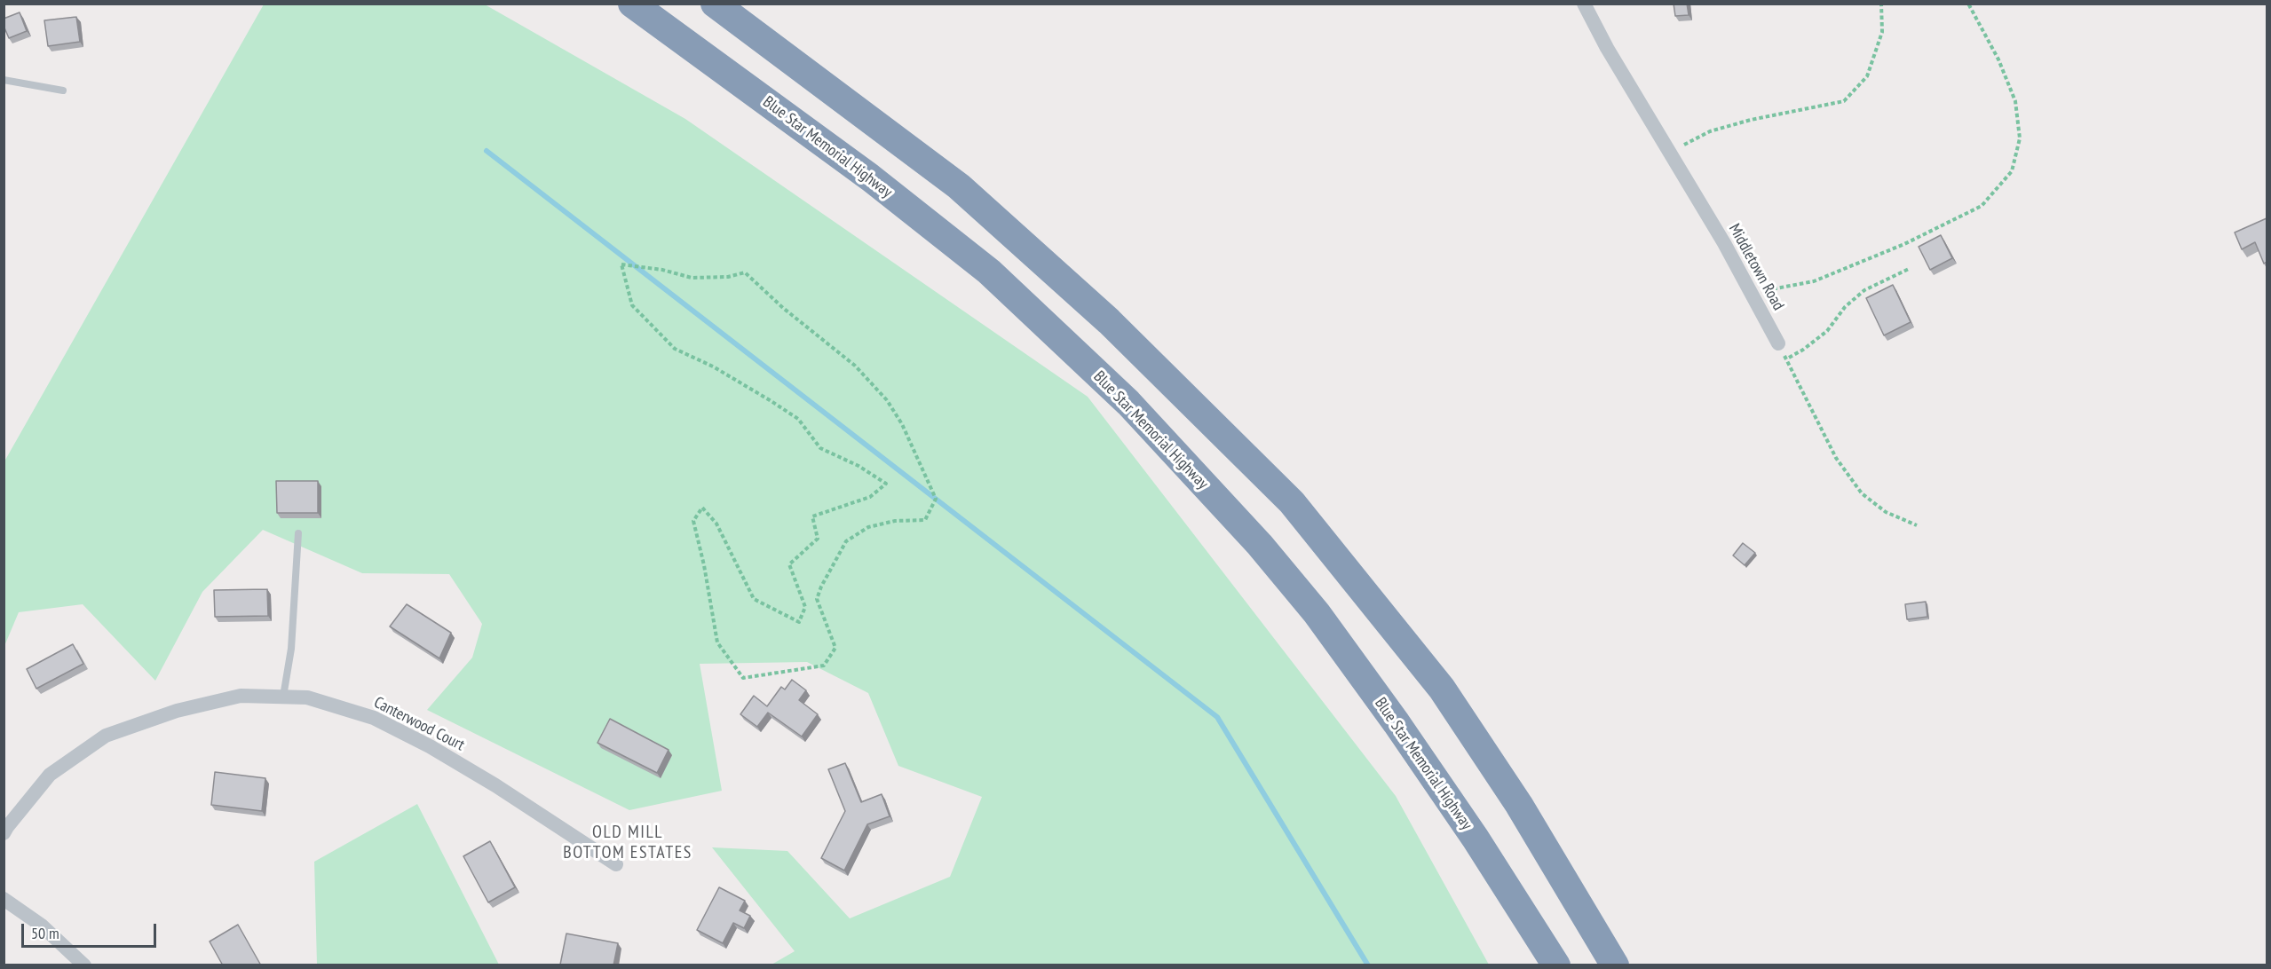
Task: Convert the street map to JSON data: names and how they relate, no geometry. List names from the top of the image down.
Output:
{
  "streets": {
    "highway": ["Blue Star Memorial Highway"],
    "street": ["Middletown Road", "Canterwood Court"]
  },
  "districts": ["OLD MILL BOTTOM ESTATES"],
  "scale_bar": "50 m"
}
